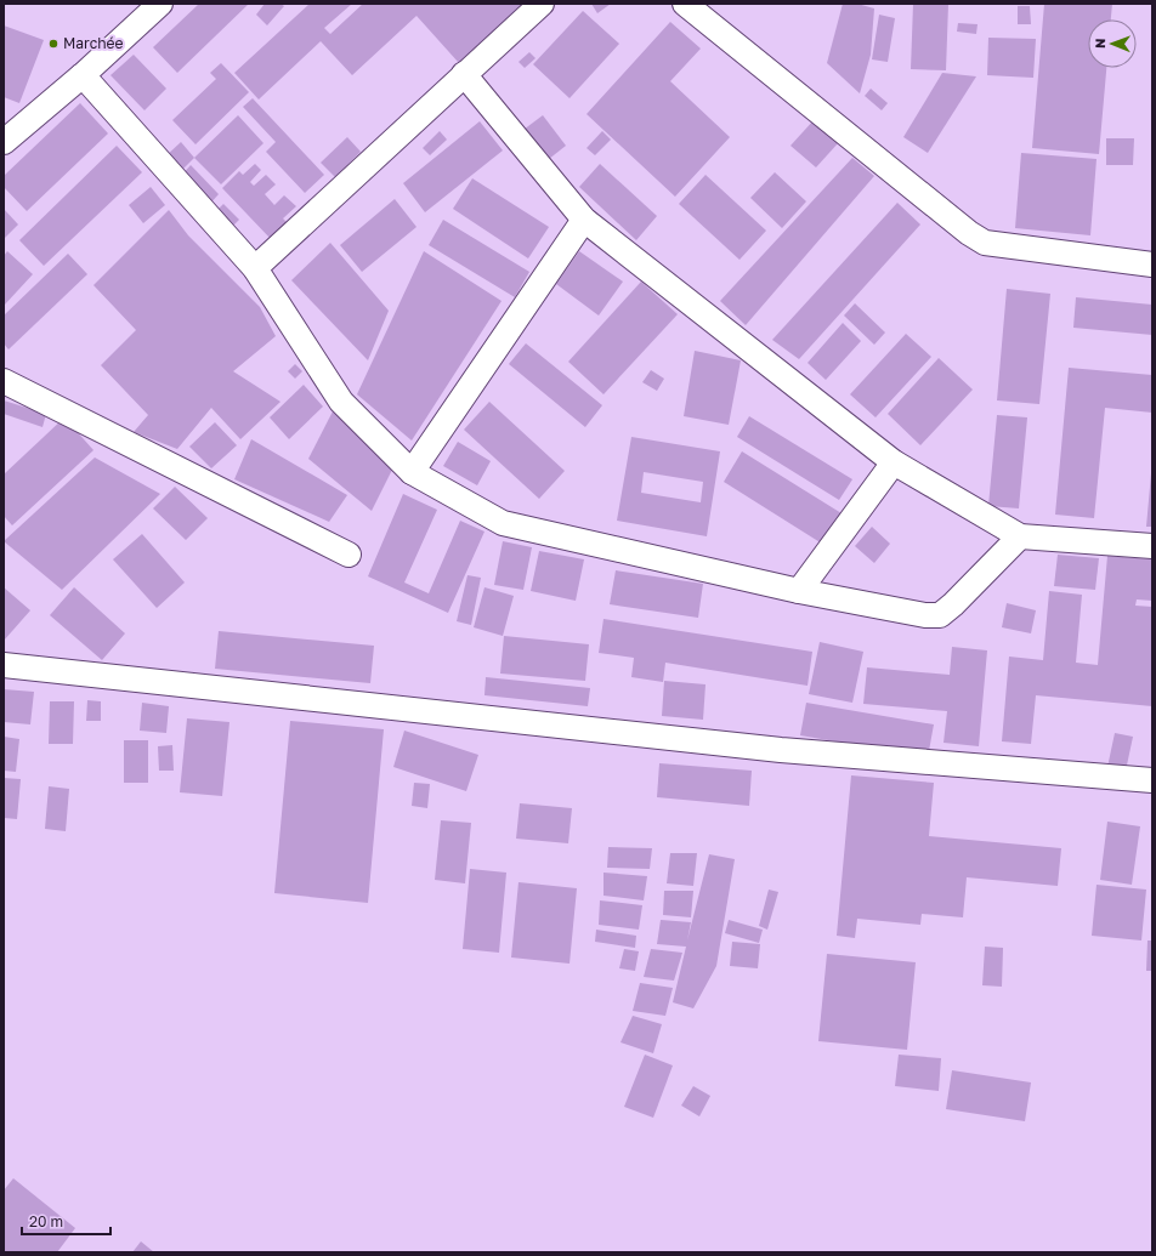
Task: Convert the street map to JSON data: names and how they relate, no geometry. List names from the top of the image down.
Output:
{
  "places": ["Marchée"],
  "scale_bar": "20 m",
  "north": "left"
}
